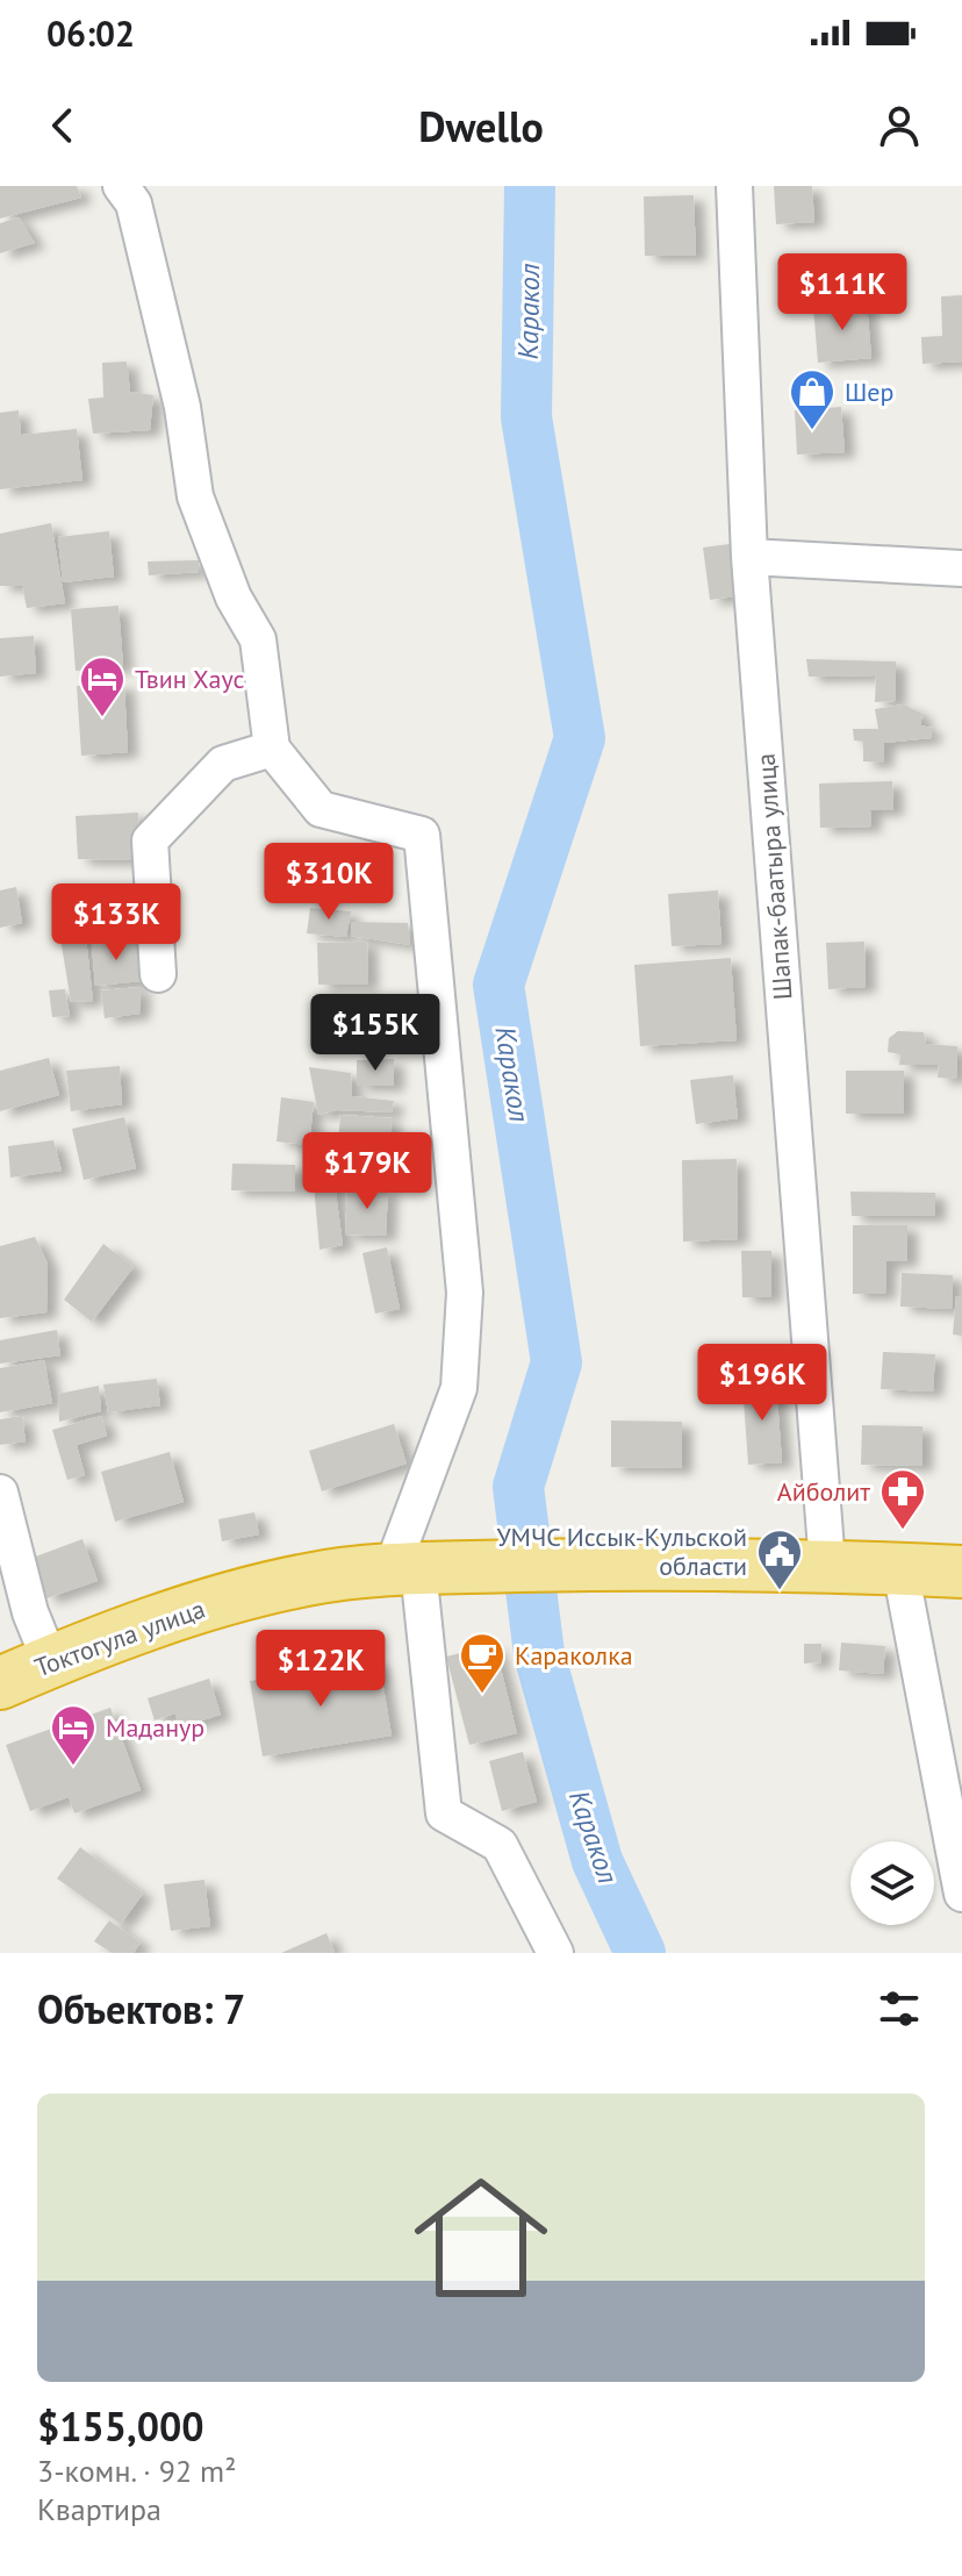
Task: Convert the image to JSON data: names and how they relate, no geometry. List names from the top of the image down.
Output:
{
  "streets": {
    "highway": ["Токтогула улица"],
    "street": ["Шапак-баатыра улица"]
  },
  "crossings": [
    ["Шапак-баатыра улица", "Токтогула улица"]
  ],
  "water": ["Каракол"],
  "places": {
    "shop": ["Шер"],
    "hotel": ["Твин Хаус", "Маданур"],
    "pharmacy": ["Айболит"],
    "public building": ["УМЧС Иссык-Кульской области"],
    "cafe": ["Караколка"]
  },
  "page": {
    "status": "06:02",
    "header": "Dwello",
    "price": [
      "$111K",
      "$310K",
      "$133K",
      "$155K",
      "$179K",
      "$196K",
      "$122K"
    ],
    "heading": "Объектов: 7",
    "list": [
      {
        "name": "$155,000",
        "note": "3-комн. · 92 m² · Квартира"
      }
    ]
  }
}
